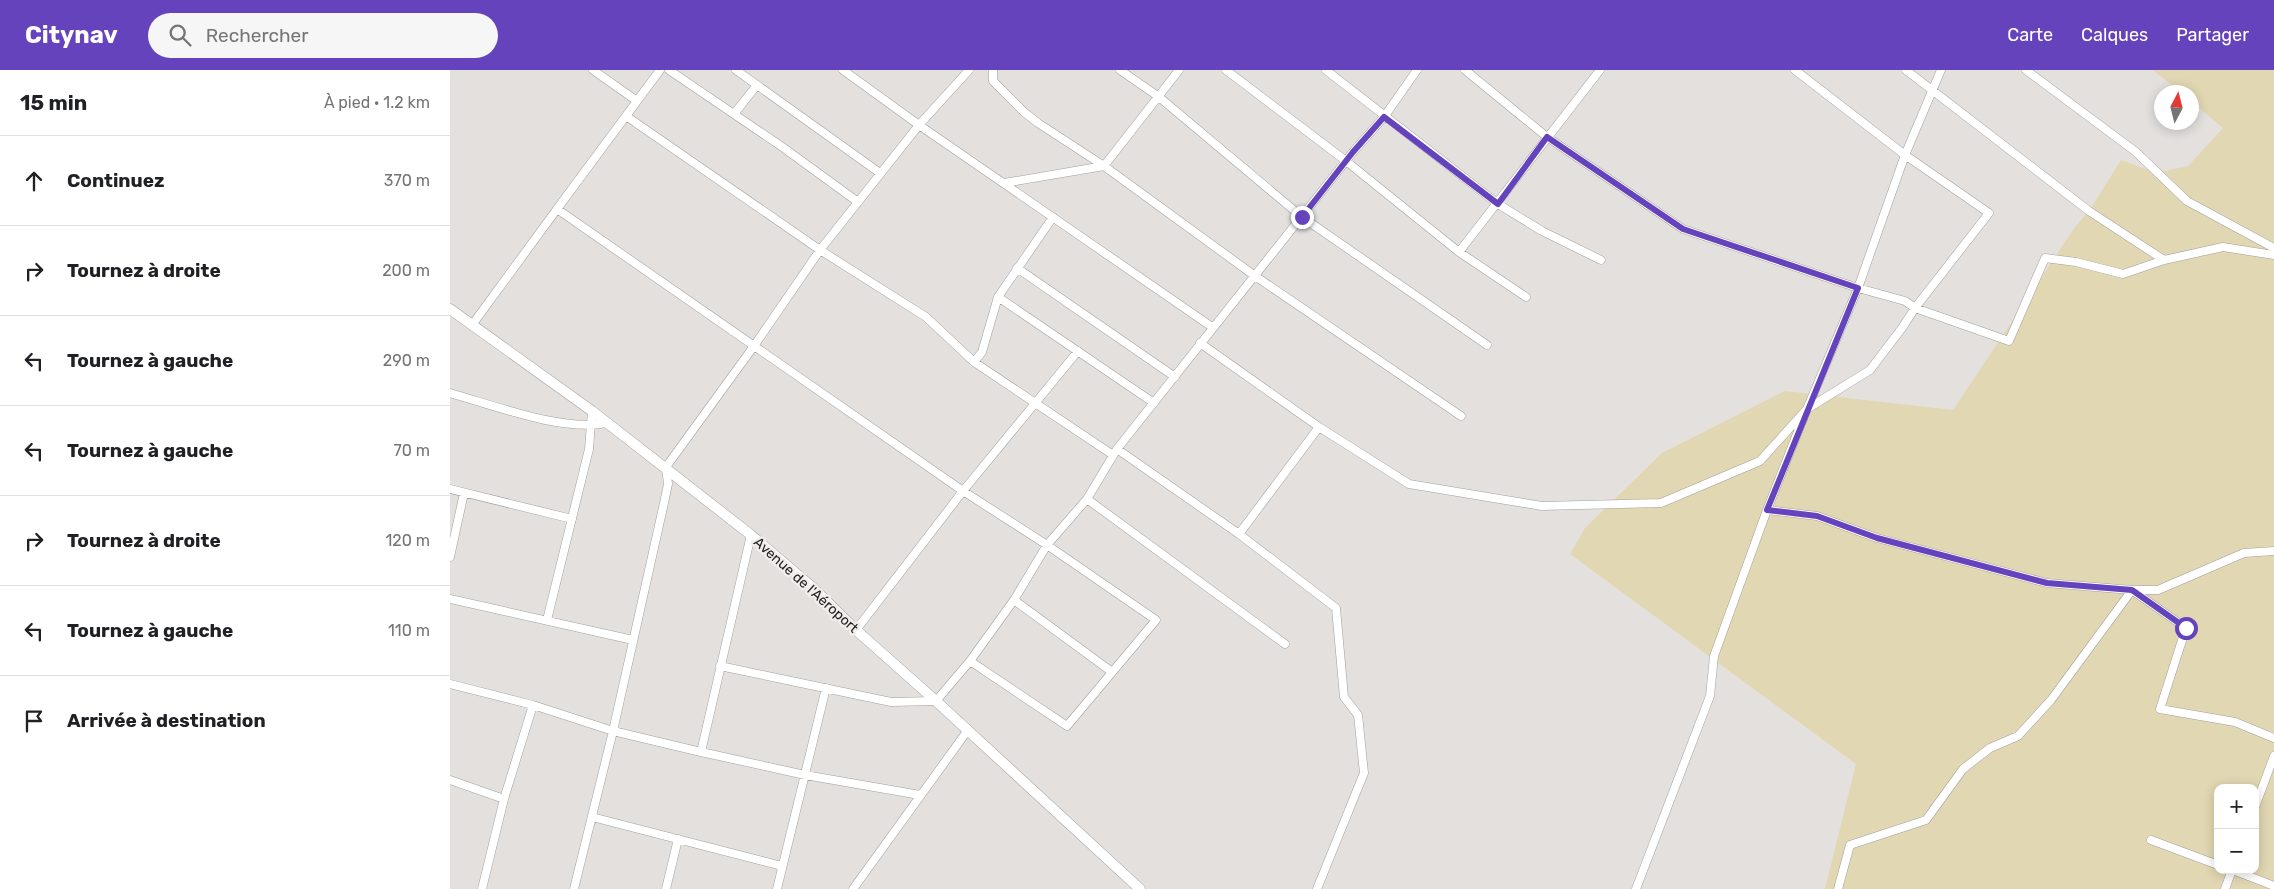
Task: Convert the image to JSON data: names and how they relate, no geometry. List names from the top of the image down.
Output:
{
  "streets": {
    "main road": ["Avenue de l'Aéroport"]
  },
  "north": "top",
  "page": {
    "header": "Citynav",
    "search": "Rechercher",
    "nav": ["Carte", "Calques", "Partager"],
    "heading": ["15 min", "À pied · 1.2 km"],
    "list": [
      ["Continuez", "370 m"],
      ["Tournez à droite", "200 m"],
      ["Tournez à gauche", "290 m"],
      ["Tournez à gauche", "70 m"],
      ["Tournez à droite", "120 m"],
      ["Tournez à gauche", "110 m"],
      "Arrivée à destination"
    ],
    "map_buttons": ["+", "−"]
  }
}
